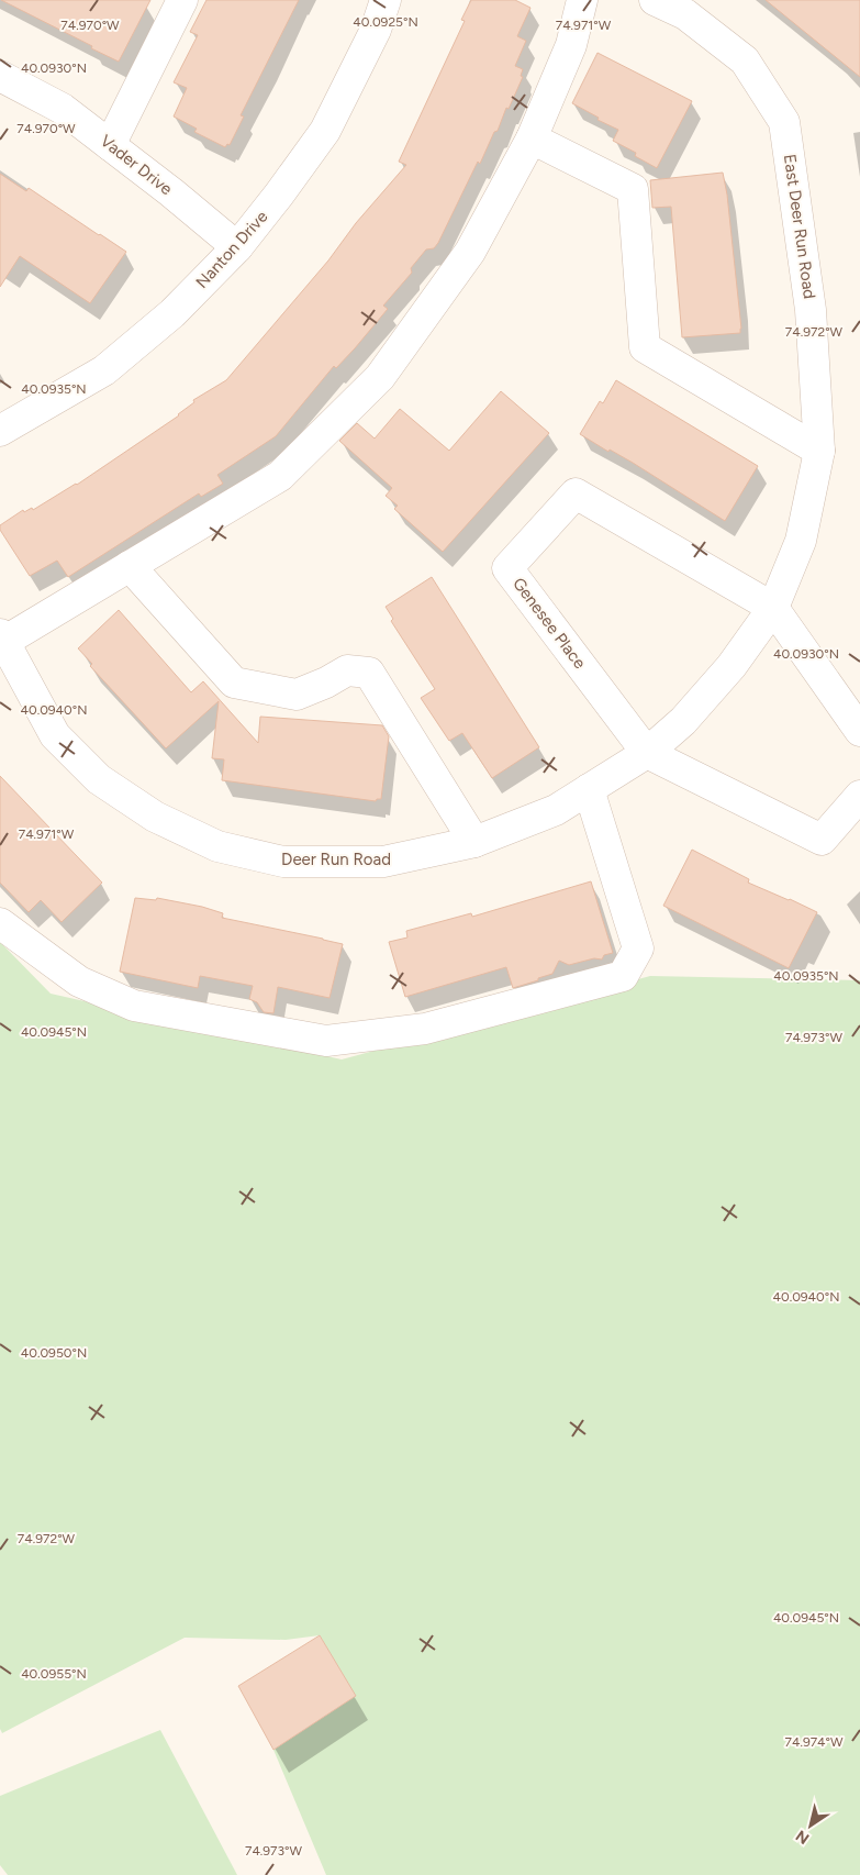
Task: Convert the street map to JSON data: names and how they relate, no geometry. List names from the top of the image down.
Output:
{
  "streets": {
    "street": [
      "Vader Drive",
      "East Deer Run Road",
      "Nanton Drive",
      "Genesee Place",
      "Deer Run Road"
    ]
  },
  "crossings": [
    ["Vader Drive", "Nanton Drive"],
    ["East Deer Run Road", "Genesee Place"],
    ["East Deer Run Road", "Deer Run Road"],
    ["Genesee Place", "Deer Run Road"]
  ],
  "north": "bottom left",
  "coordinates": [
    "40.0925°N",
    "74.970°W",
    "74.971°W",
    "40.0930°N",
    "74.972°W",
    "40.0935°N",
    "40.0940°N",
    "40.0945°N",
    "74.973°W",
    "40.0950°N",
    "40.0955°N",
    "74.974°W"
  ]
}
